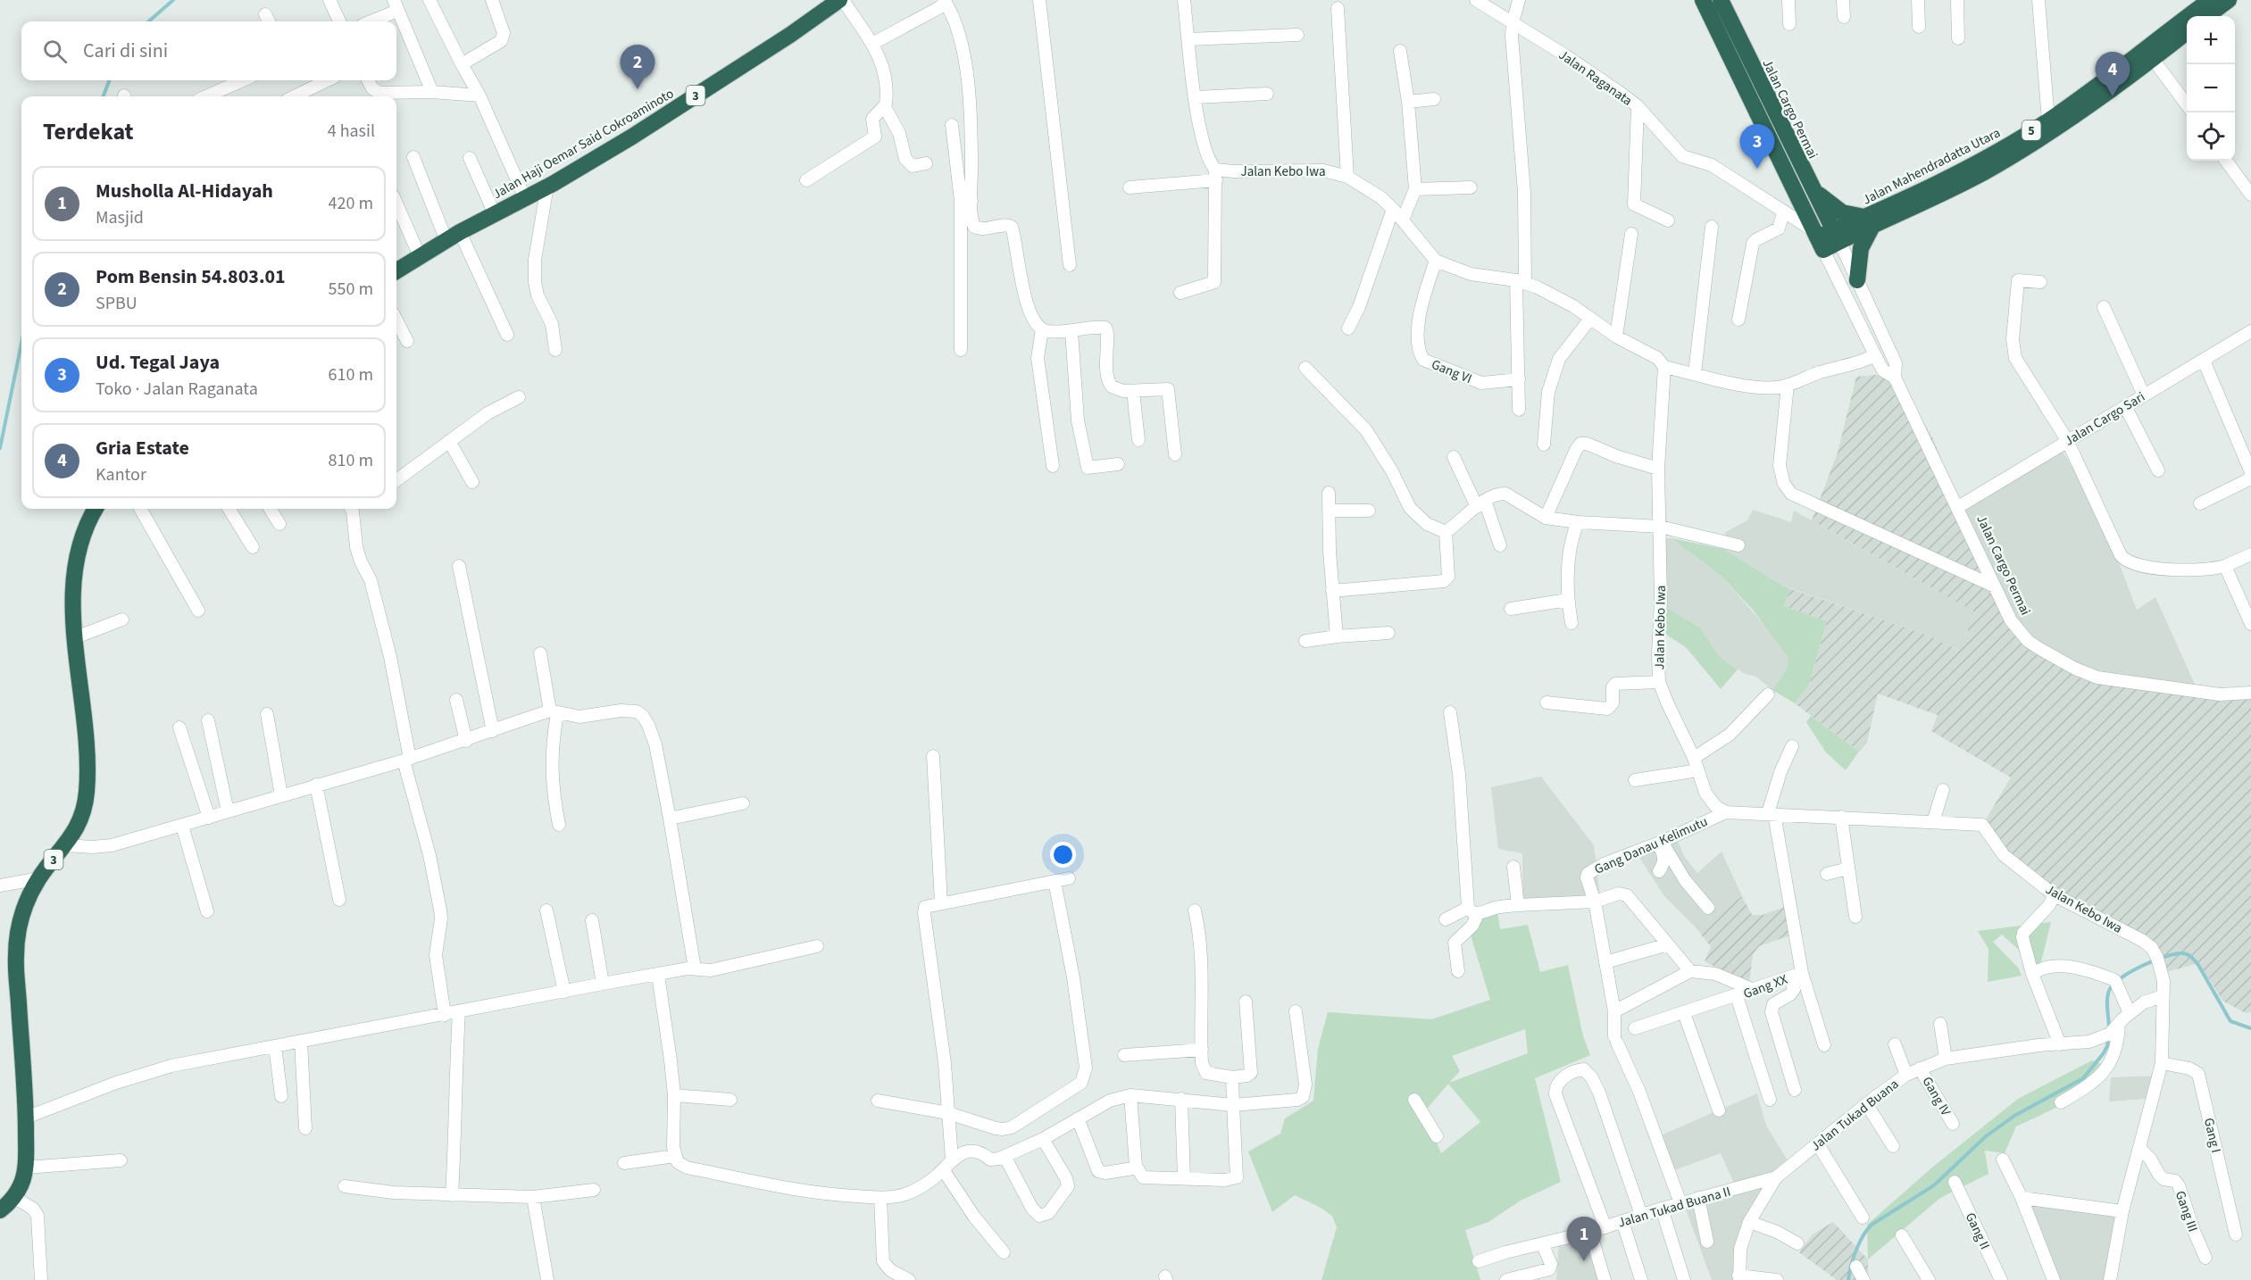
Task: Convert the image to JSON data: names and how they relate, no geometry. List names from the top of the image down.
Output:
{
  "streets": {
    "highway": [
      "3",
      "Jalan Cargo Permai",
      "5",
      "Jalan Haji Oemar Said Cokroaminoto",
      "Jalan Mahendradatta Utara"
    ],
    "street": [
      "Jalan Raganata",
      "Jalan Kebo Iwa",
      "Gang VI",
      "Jalan Cargo Sari",
      "Gang Danau Kelimutu",
      "Gang XX",
      "Gang IV",
      "Jalan Tukad Buana",
      "Gang I",
      "Jalan Tukad Buana II",
      "Gang III",
      "Gang II"
    ]
  },
  "crossings": [
    ["Jalan Raganata", "Jalan Cargo Permai"],
    ["Jalan Raganata", "Jalan Mahendradatta Utara"],
    ["Jalan Cargo Permai", "Jalan Mahendradatta Utara"],
    ["Jalan Cargo Permai", "Jalan Cargo Sari"],
    ["Jalan Kebo Iwa", "Gang VI"],
    ["Jalan Kebo Iwa", "Gang Danau Kelimutu"],
    ["Jalan Kebo Iwa", "Gang XX"],
    ["Jalan Kebo Iwa", "Jalan Tukad Buana"],
    ["Jalan Kebo Iwa", "Gang I"],
    ["Jalan Kebo Iwa", "Gang III"],
    ["Gang Danau Kelimutu", "Jalan Tukad Buana II"],
    ["Gang IV", "Jalan Tukad Buana"],
    ["Jalan Tukad Buana", "Jalan Tukad Buana II"]
  ],
  "page": {
    "map_buttons": ["+", "−"],
    "search": "Cari di sini",
    "pins": [
      "2",
      "4",
      "3",
      "1"
    ],
    "heading": ["Terdekat", "4 hasil"],
    "list": [
      {
        "mark": "1",
        "name": "Musholla Al-Hidayah",
        "note": "Masjid",
        "value": "420 m"
      },
      {
        "mark": "2",
        "name": "Pom Bensin 54.803.01",
        "note": "SPBU",
        "value": "550 m"
      },
      {
        "mark": "3",
        "name": "Ud. Tegal Jaya",
        "note": "Toko · Jalan Raganata",
        "value": "610 m"
      },
      {
        "mark": "4",
        "name": "Gria Estate",
        "note": "Kantor",
        "value": "810 m"
      }
    ]
  }
}
